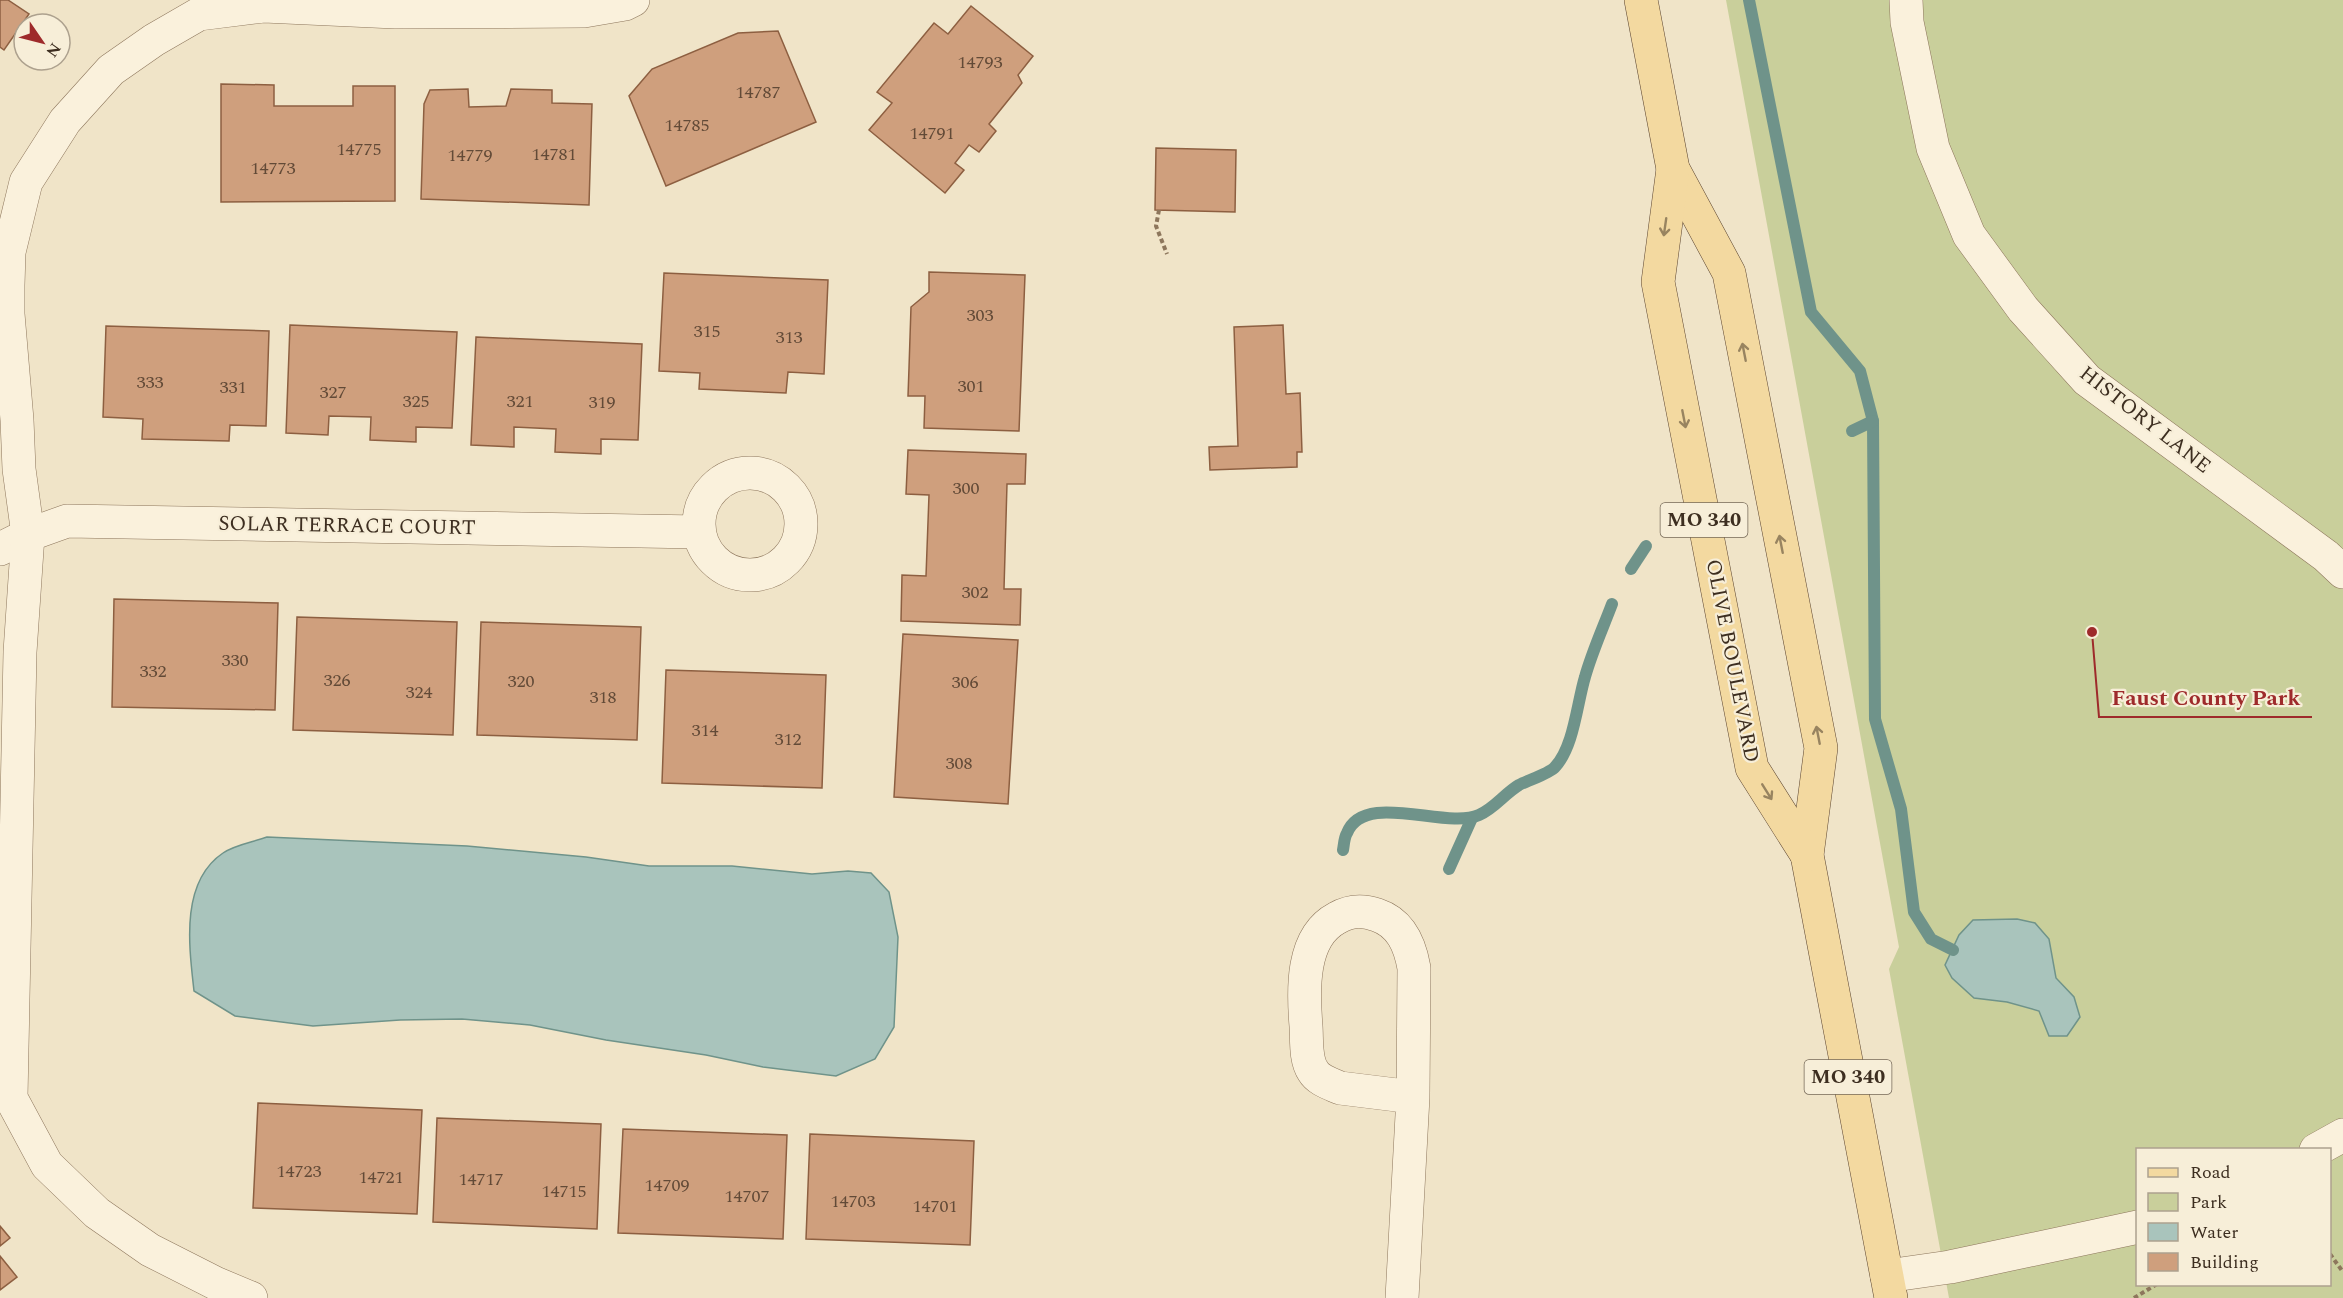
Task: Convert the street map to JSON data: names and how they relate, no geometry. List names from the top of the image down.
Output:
{
  "streets": {
    "main road": ["MO 340", "OLIVE BOULEVARD"],
    "street": ["HISTORY LANE", "SOLAR TERRACE COURT"]
  },
  "places": ["Faust County Park"],
  "house_numbers": [
    "14793",
    "14787",
    "14785",
    "14791",
    "14775",
    "14781",
    "14779",
    "14773",
    "303",
    "315",
    "313",
    "333",
    "301",
    "331",
    "327",
    "325",
    "321",
    "319",
    "300",
    "302",
    "330",
    "332",
    "326",
    "320",
    "306",
    "324",
    "318",
    "314",
    "312",
    "308",
    "14723",
    "14721",
    "14717",
    "14709",
    "14715",
    "14707",
    "14703",
    "14701"
  ],
  "legend": [
    "Road",
    "Park",
    "Water",
    "Building"
  ],
  "north": "bottom right"
}
